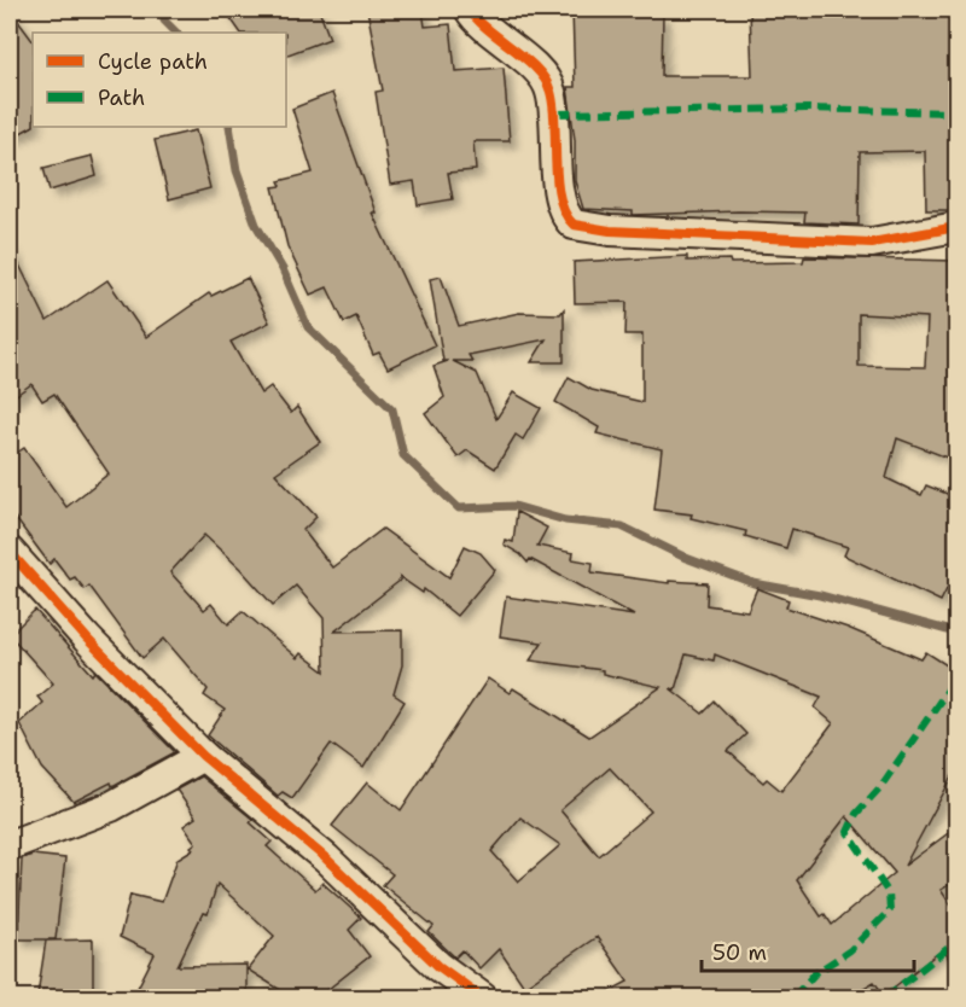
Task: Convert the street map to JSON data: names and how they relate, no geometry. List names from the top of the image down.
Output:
{
  "legend": ["Cycle path", "Path"],
  "scale_bar": "50 m"
}
